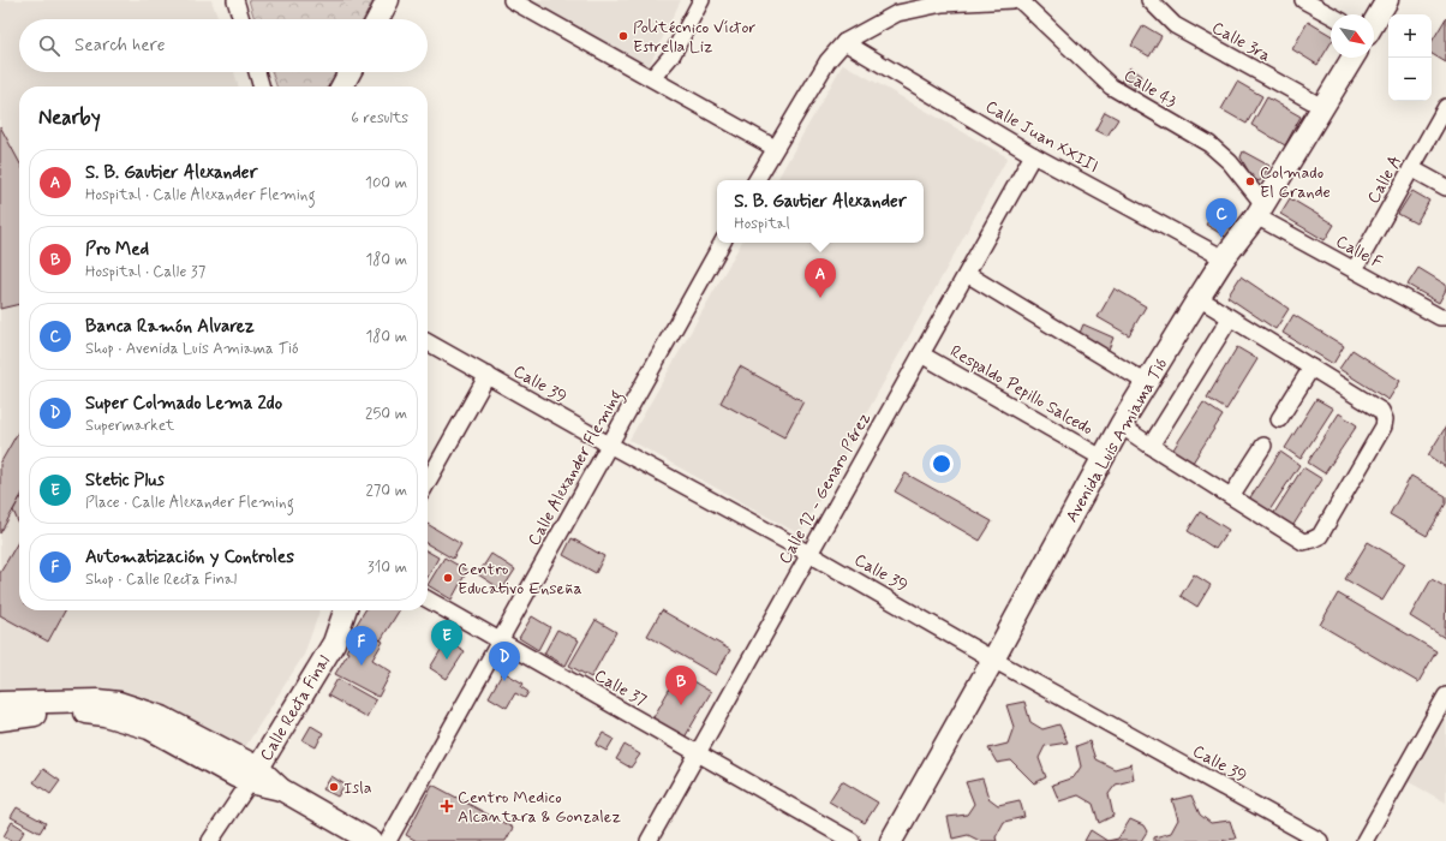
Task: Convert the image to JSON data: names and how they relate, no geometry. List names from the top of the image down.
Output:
{
  "streets": {
    "main road": ["Avenida Luis Amiama Tió", "Calle Recta Final"],
    "street": [
      "Calle 3ra",
      "Calle 43",
      "Calle Juan XXIII",
      "Calle A",
      "Calle F",
      "Calle 39",
      "Respaldo Pepillo Salcedo",
      "Calle Alexander Fleming",
      "Calle 12 - Genaro Pérez",
      "Calle 37"
    ]
  },
  "crossings": [
    ["Calle 3ra", "Avenida Luis Amiama Tió"],
    ["Calle 43", "Calle F"],
    ["Calle 43", "Avenida Luis Amiama Tió"],
    ["Calle Juan XXIII", "Avenida Luis Amiama Tió"],
    ["Calle Juan XXIII", "Calle 12 - Genaro Pérez"],
    ["Calle A", "Calle F"],
    ["Calle F", "Avenida Luis Amiama Tió"],
    ["Calle 39", "Avenida Luis Amiama Tió"],
    ["Calle 39", "Calle Alexander Fleming"],
    ["Calle 39", "Calle 12 - Genaro Pérez"],
    ["Respaldo Pepillo Salcedo", "Avenida Luis Amiama Tió"],
    ["Respaldo Pepillo Salcedo", "Calle 12 - Genaro Pérez"],
    ["Calle Alexander Fleming", "Calle 37"],
    ["Calle 12 - Genaro Pérez", "Calle 37"]
  ],
  "places": {
    "other": [
      "Politécnico Víctor Estrella Liz",
      "Colmado El Grande",
      "Centro Educativo Enseña",
      "Isla"
    ],
    "health": ["Centro Medico Alcantara & Gonzalez"]
  },
  "north": "bottom right",
  "page": {
    "map_buttons": ["+", "−"],
    "search": "Search here",
    "heading": ["Nearby", "6 results"],
    "list": [
      {
        "mark": "A",
        "name": "S. B. Gautier Alexander",
        "note": "Hospital · Calle Alexander Fleming",
        "value": "100 m"
      },
      {
        "mark": "B",
        "name": "Pro Med",
        "note": "Hospital · Calle 37",
        "value": "180 m"
      },
      {
        "mark": "C",
        "name": "Banca Ramón Alvarez",
        "note": "Shop · Avenida Luis Amiama Tió",
        "value": "180 m"
      },
      {
        "mark": "D",
        "name": "Super Colmado Lema 2do",
        "note": "Supermarket",
        "value": "250 m"
      },
      {
        "mark": "E",
        "name": "Stetic Plus",
        "note": "Place · Calle Alexander Fleming",
        "value": "270 m"
      },
      {
        "mark": "F",
        "name": "Automatización y Controles",
        "note": "Shop · Calle Recta Final",
        "value": "310 m"
      }
    ],
    "popup": ["S. B. Gautier Alexander", "Hospital"],
    "pins": [
      "C",
      "A",
      "E",
      "F",
      "D",
      "B"
    ]
  }
}
